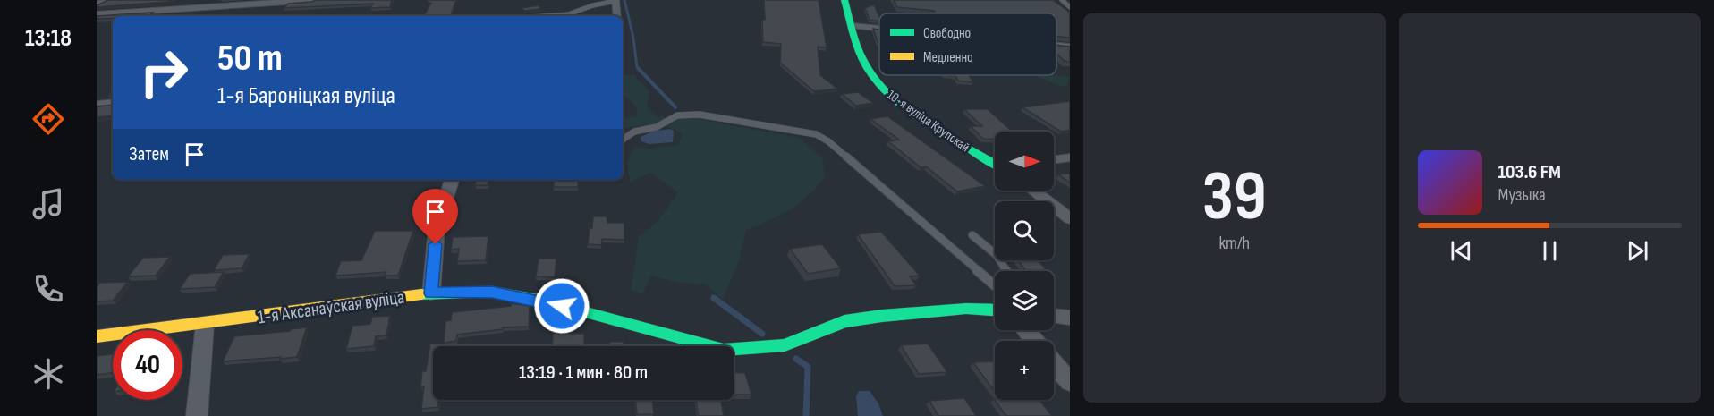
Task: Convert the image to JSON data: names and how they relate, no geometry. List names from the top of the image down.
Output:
{
  "streets": {
    "street": ["10-я вуліца Крупскай", "1-я Аксанаўская вуліца"]
  },
  "legend": ["Свободно", "Медленно"],
  "north": "right",
  "page": {
    "tabs": "13:18",
    "tile": ["39", "km/h"],
    "turn": ["50 m", "1-я Бароніцкая вуліца"],
    "then": "Затем",
    "map_buttons": "+",
    "song": ["103.6 FM", "Музыка"],
    "limit": "40",
    "trip": "13:19 · 1 мин · 80 m"
  }
}
